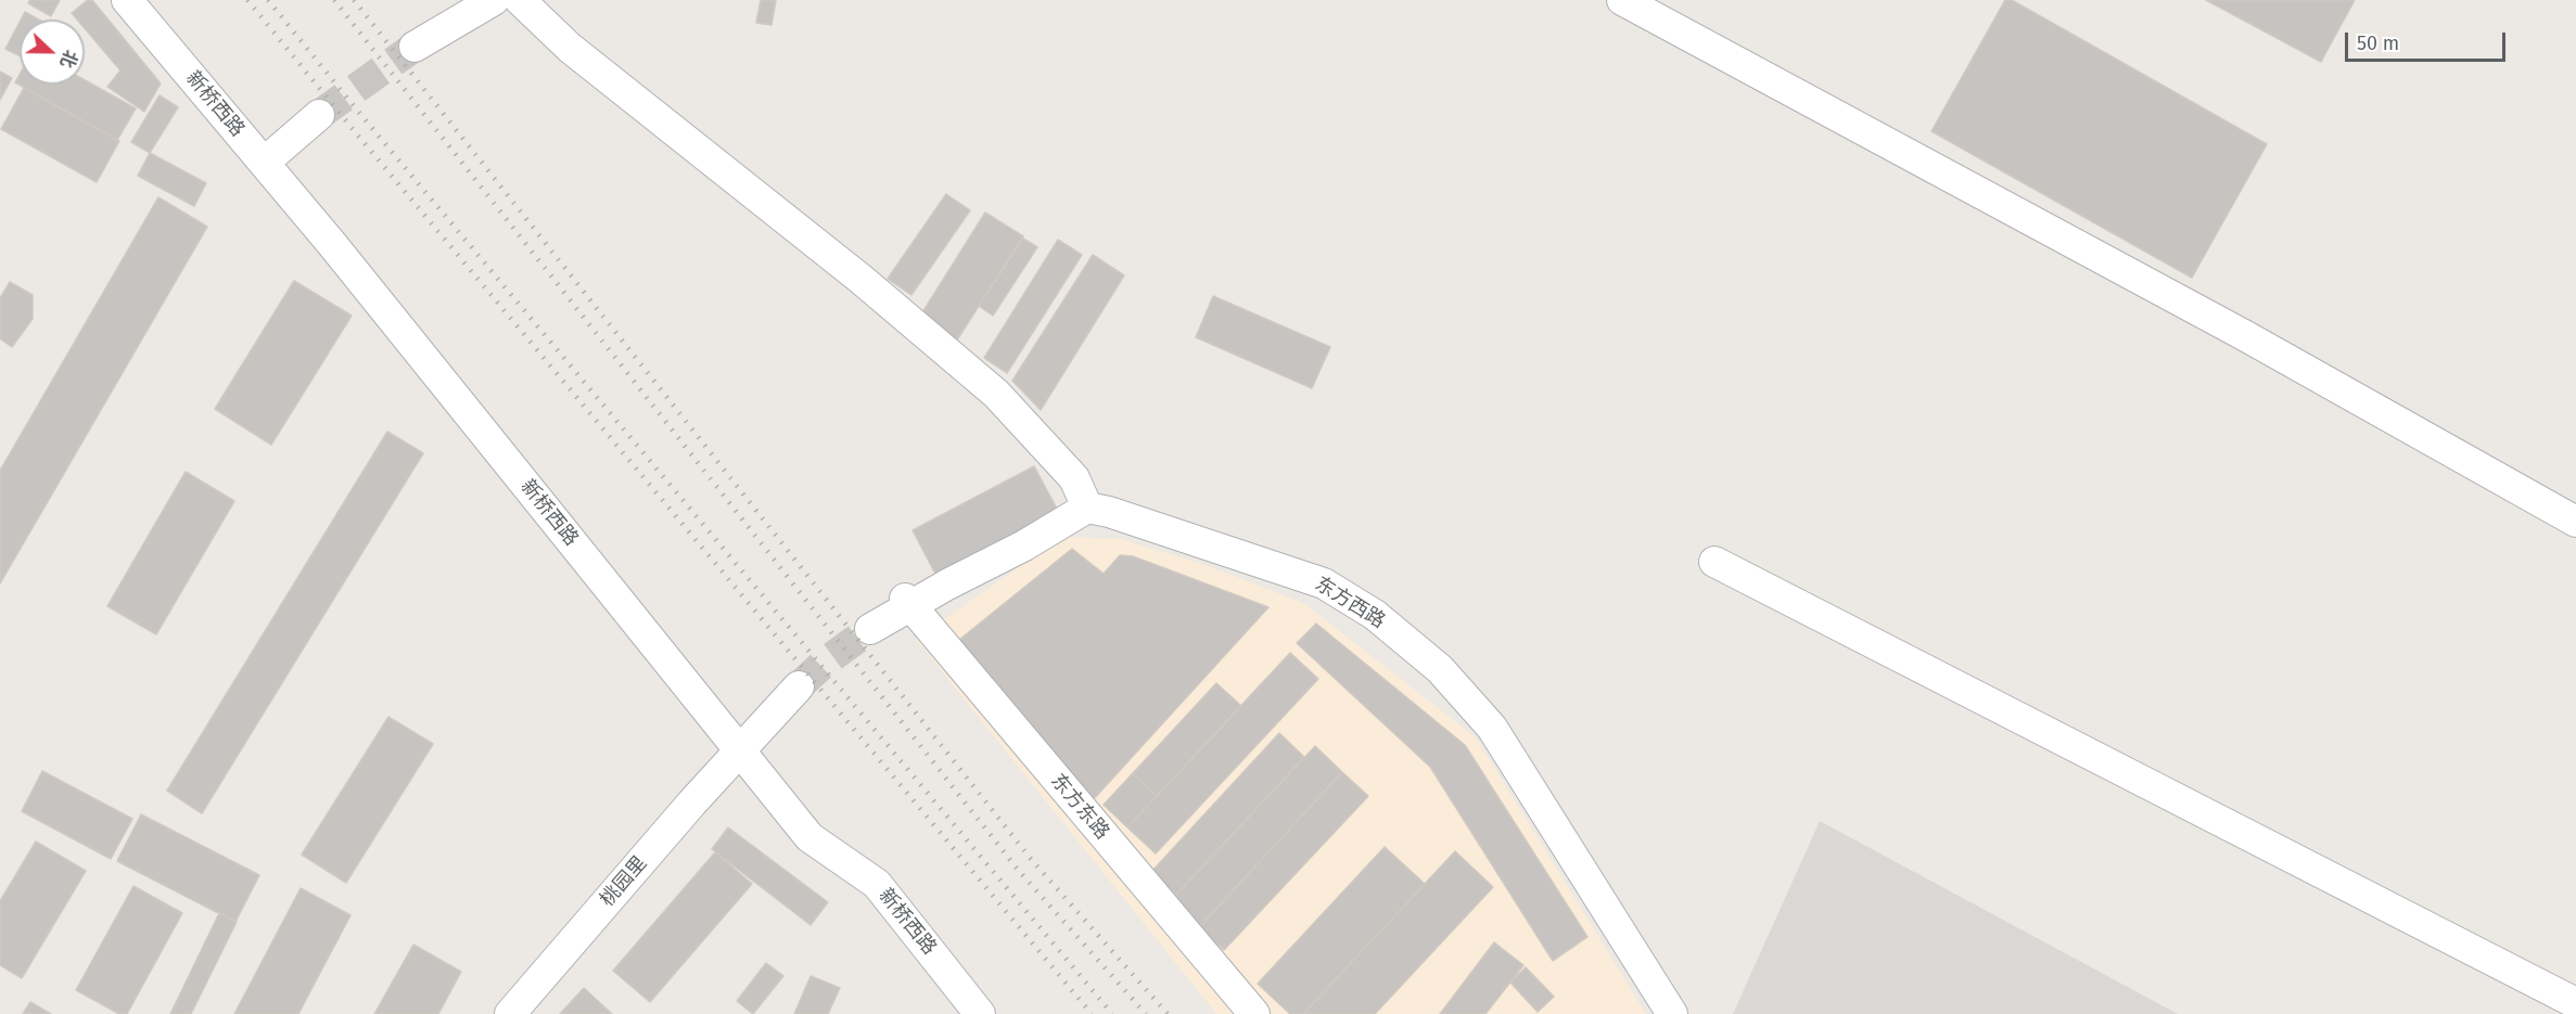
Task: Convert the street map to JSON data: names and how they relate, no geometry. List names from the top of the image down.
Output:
{
  "streets": {
    "street": [
      "新桥西路",
      "东方西路",
      "东方东路",
      "桃园里"
    ]
  },
  "crossings": [
    ["新桥西路", "桃园里"]
  ],
  "scale_bar": "50 m",
  "north": "right"
}
